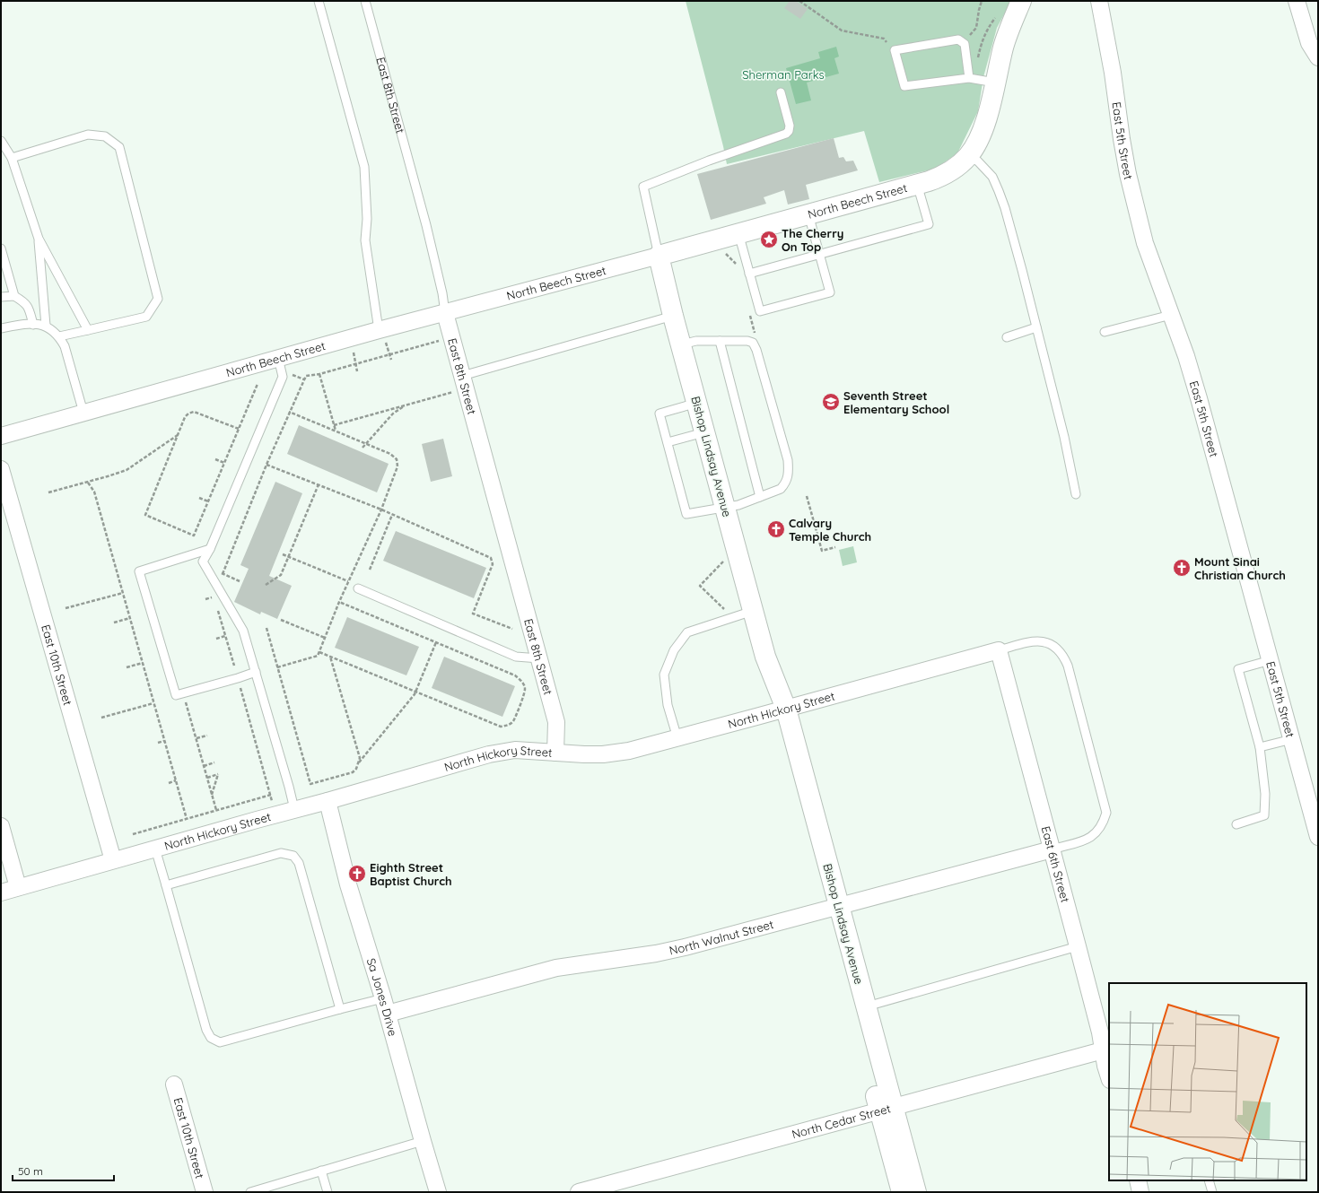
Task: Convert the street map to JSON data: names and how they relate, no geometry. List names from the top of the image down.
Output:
{
  "streets": {
    "street": [
      "East 8th Street",
      "East 5th Street",
      "North Beech Street",
      "Bishop Lindsay Avenue",
      "East 10th Street",
      "North Hickory Street",
      "East 6th Street",
      "North Walnut Street",
      "Sa Jones Drive",
      "North Cedar Street"
    ]
  },
  "crossings": [
    ["East 8th Street", "North Beech Street"],
    ["East 8th Street", "North Hickory Street"],
    ["North Beech Street", "Bishop Lindsay Avenue"],
    ["Bishop Lindsay Avenue", "North Hickory Street"],
    ["Bishop Lindsay Avenue", "North Walnut Street"],
    ["Bishop Lindsay Avenue", "North Cedar Street"],
    ["East 10th Street", "North Hickory Street"],
    ["North Hickory Street", "East 6th Street"],
    ["North Hickory Street", "Sa Jones Drive"],
    ["East 6th Street", "North Walnut Street"],
    ["East 6th Street", "North Cedar Street"],
    ["North Walnut Street", "Sa Jones Drive"]
  ],
  "parks": ["Sherman Parks"],
  "places": {
    "place": ["The Cherry On Top"],
    "school or university": ["Seventh Street Elementary School"],
    "church": ["Calvary Temple Church", "Mount Sinai Christian Church", "Eighth Street Baptist Church"]
  },
  "scale_bar": "50 m"
}
